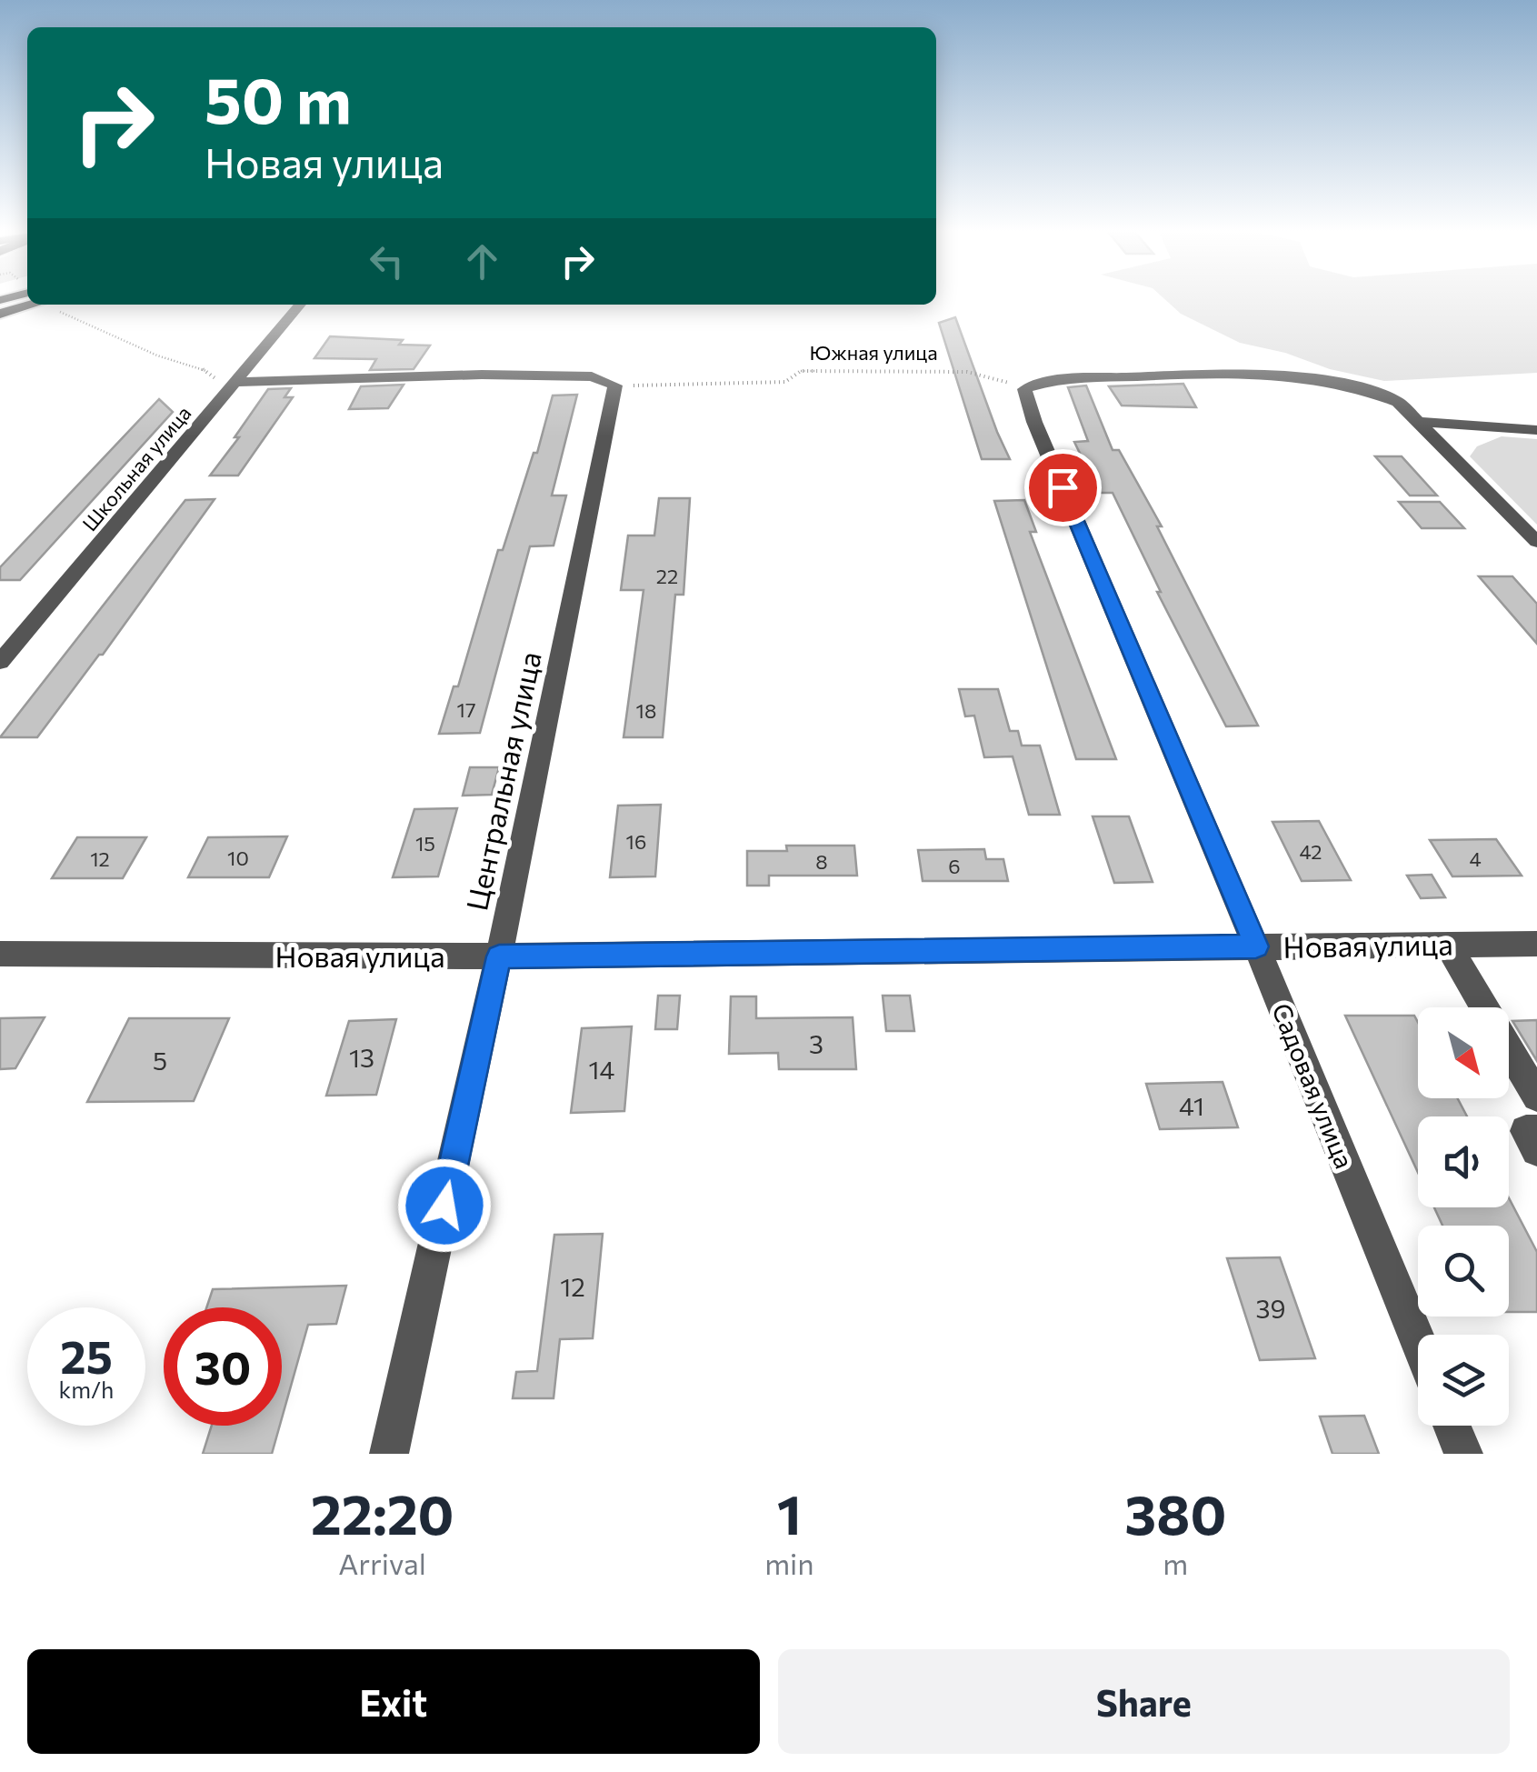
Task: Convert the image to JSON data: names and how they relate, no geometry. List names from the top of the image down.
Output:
{
  "streets": {
    "street": [
      "Школьная улица",
      "Центральная улица",
      "Новая улица",
      "Садовая улица"
    ],
    "path": ["Южная улица"]
  },
  "crossings": [
    ["Южная улица", "Центральная улица"],
    ["Южная улица", "Садовая улица"],
    ["Центральная улица", "Новая улица"],
    ["Новая улица", "Садовая улица"]
  ],
  "house_numbers": [
    "22",
    "17",
    "18",
    "16",
    "15",
    "42",
    "10",
    "12",
    "4",
    "8",
    "6",
    "3",
    "13",
    "5",
    "14",
    "41",
    "12",
    "39"
  ],
  "north": "bottom right",
  "page": {
    "turn": ["50 m", "Новая улица"],
    "speed": "25 km/h",
    "limit": "30",
    "eta": [
      "22:20",
      "Arrival",
      "1",
      "min",
      "380",
      "m"
    ],
    "buttons": ["Exit", "Share"]
  }
}
